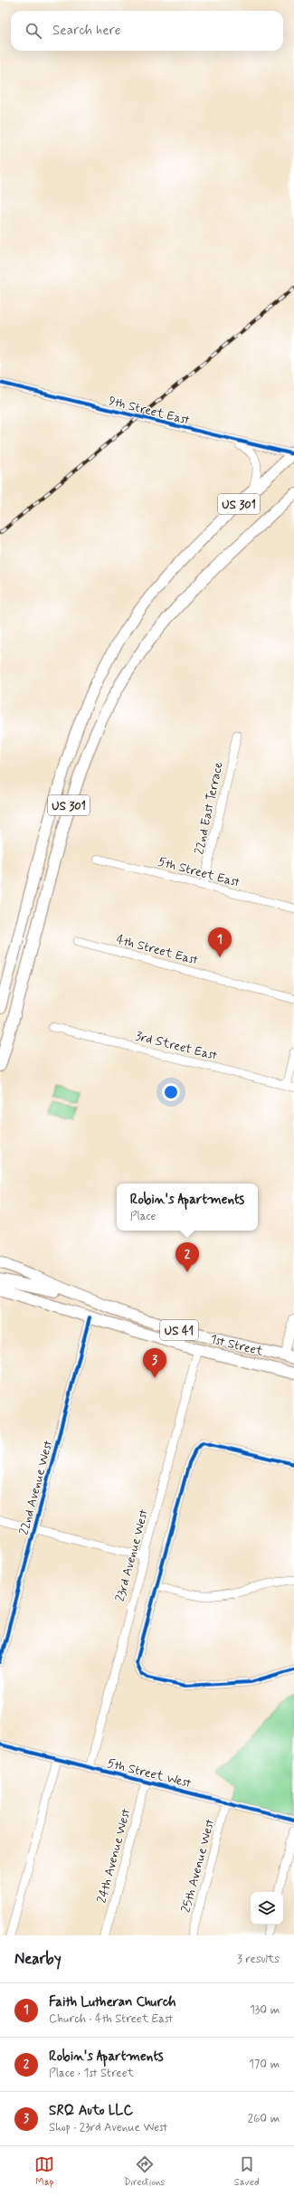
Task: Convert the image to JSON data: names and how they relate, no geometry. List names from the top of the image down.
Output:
{
  "streets": {
    "main road": ["US 301", "US 41", "1st Street"],
    "street": [
      "9th Street East",
      "22nd East Terrace",
      "5th Street East",
      "4th Street East",
      "3rd Street East",
      "22nd Avenue West",
      "23rd Avenue West",
      "5th Street West",
      "24th Avenue West",
      "25th Avenue West"
    ]
  },
  "crossings": [
    ["9th Street East", "US 301"],
    ["22nd East Terrace", "5th Street East"],
    ["US 41", "1st Street"],
    ["US 41", "22nd Avenue West"],
    ["1st Street", "22nd Avenue West"],
    ["1st Street", "23rd Avenue West"],
    ["23rd Avenue West", "5th Street West"],
    ["5th Street West", "24th Avenue West"],
    ["5th Street West", "25th Avenue West"]
  ],
  "page": {
    "search": "Search here",
    "pins": ["1", "2", "3"],
    "popup": ["Robin's Apartments", "Place"],
    "heading": ["Nearby", "3 results"],
    "list": [
      {
        "mark": "1",
        "name": "Faith Lutheran Church",
        "note": "Church · 4th Street East",
        "value": "130 m"
      },
      {
        "mark": "2",
        "name": "Robin's Apartments",
        "note": "Place · 1st Street",
        "value": "170 m"
      },
      {
        "mark": "3",
        "name": "SRQ Auto LLC",
        "note": "Shop · 23rd Avenue West",
        "value": "260 m"
      }
    ],
    "nav": ["Map", "Directions", "Saved"]
  }
}
